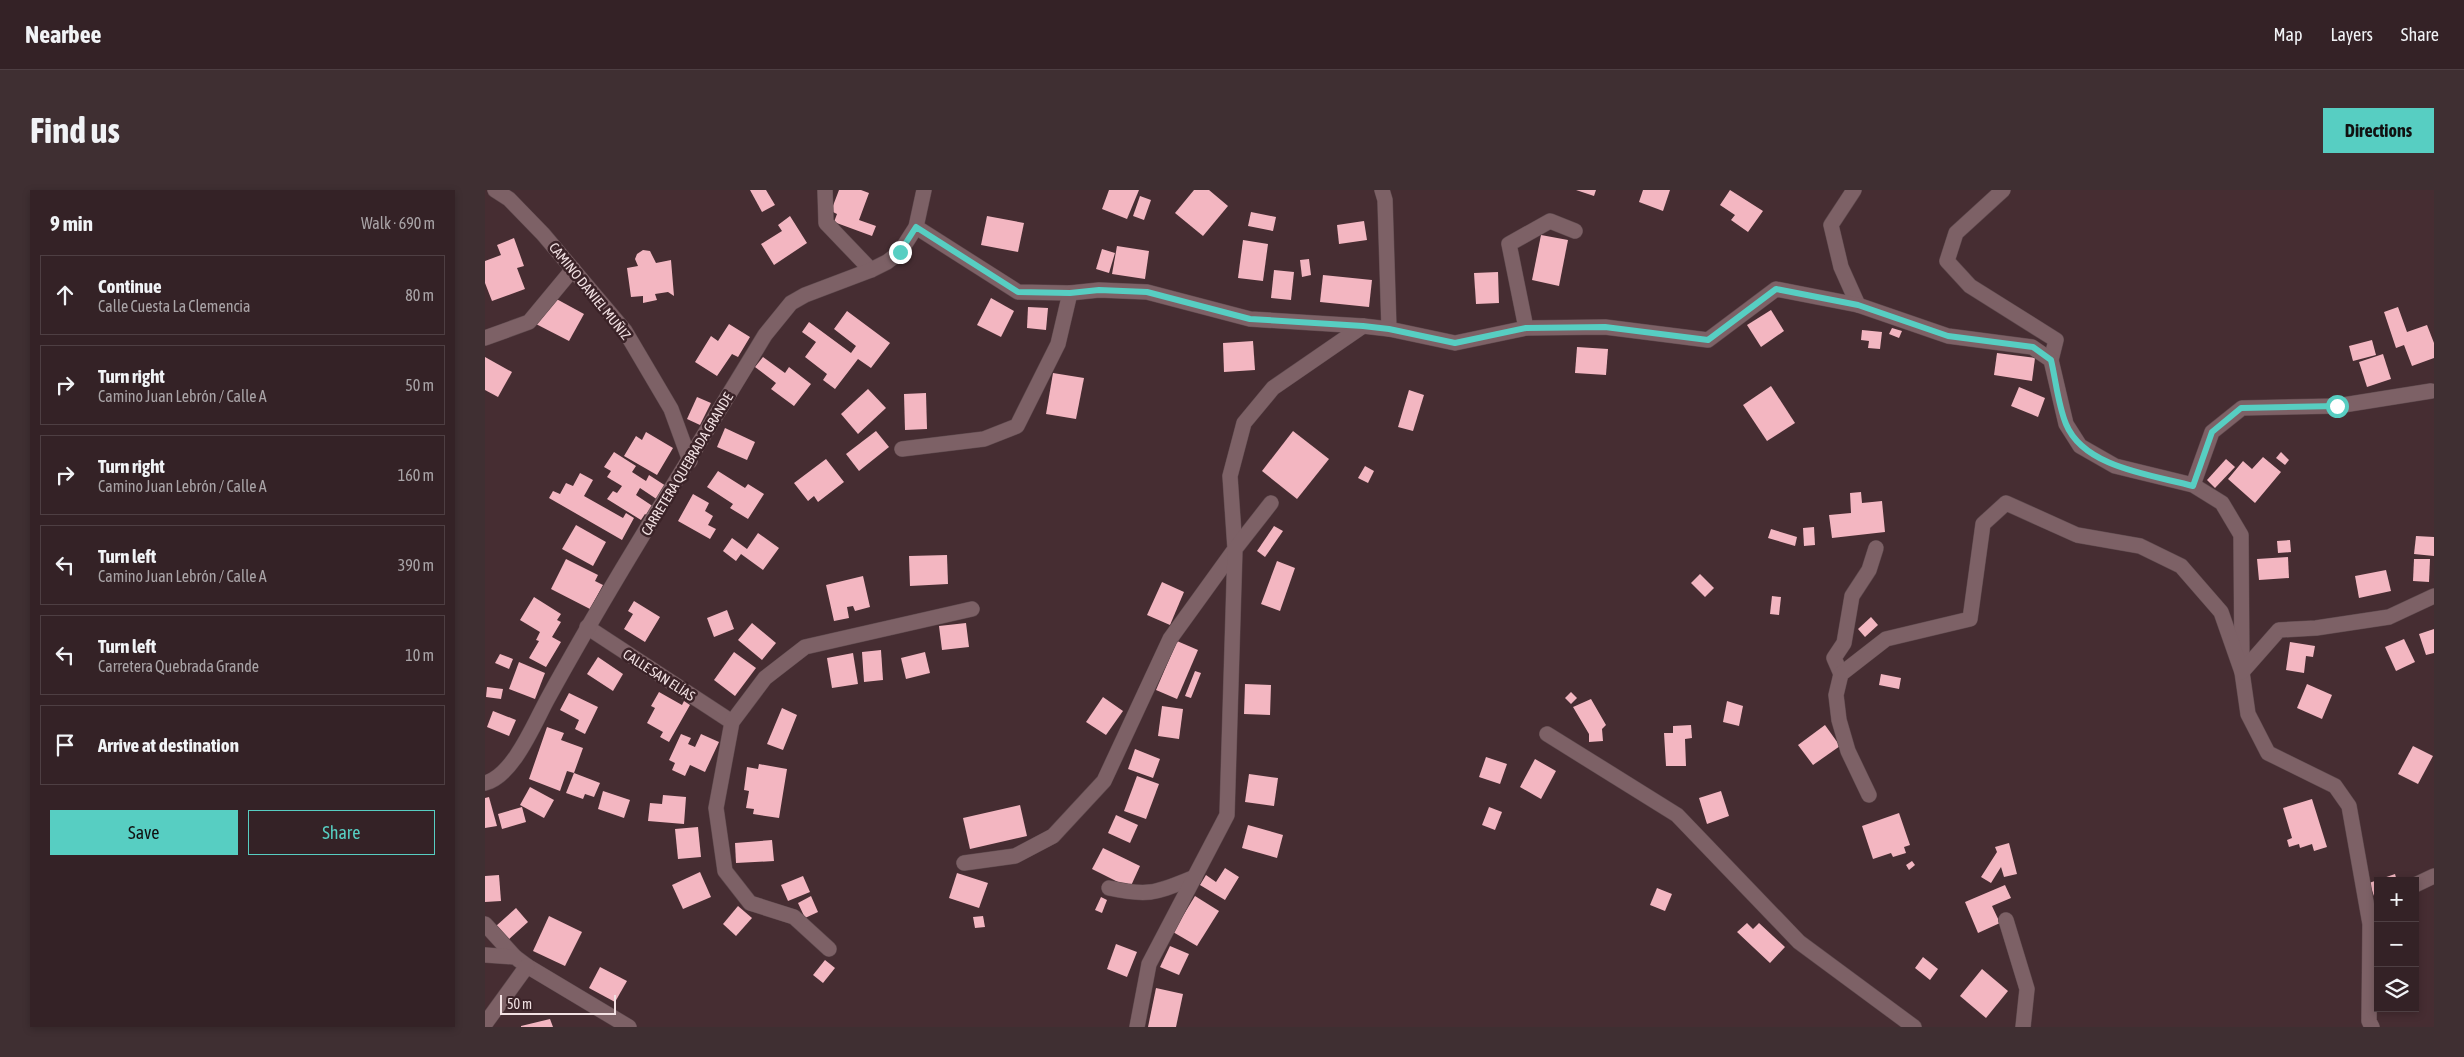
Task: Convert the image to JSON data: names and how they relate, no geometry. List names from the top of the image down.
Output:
{
  "streets": {
    "street": ["CAMINO DANIEL MUÑIZ", "CARRETERA QUEBRADA GRANDE", "CALLE SAN ELÍAS"]
  },
  "crossings": [
    ["CAMINO DANIEL MUÑIZ", "CARRETERA QUEBRADA GRANDE"],
    ["CARRETERA QUEBRADA GRANDE", "CALLE SAN ELÍAS"]
  ],
  "scale_bar": "50 m",
  "page": {
    "header": "Nearbee",
    "nav": ["Map", "Layers", "Share"],
    "buttons": [
      "Directions",
      ["Save", "Share"]
    ],
    "title": "Find us",
    "heading": ["9 min", "Walk · 690 m"],
    "list": [
      ["Continue", "Calle Cuesta La Clemencia", "80 m"],
      ["Turn right", "Camino Juan Lebrón / Calle A", "50 m"],
      ["Turn right", "Camino Juan Lebrón / Calle A", "160 m"],
      ["Turn left", "Camino Juan Lebrón / Calle A", "390 m"],
      ["Turn left", "Carretera Quebrada Grande", "10 m"],
      "Arrive at destination"
    ],
    "map_buttons": ["+", "−"],
    "scale": "50 m"
  }
}
